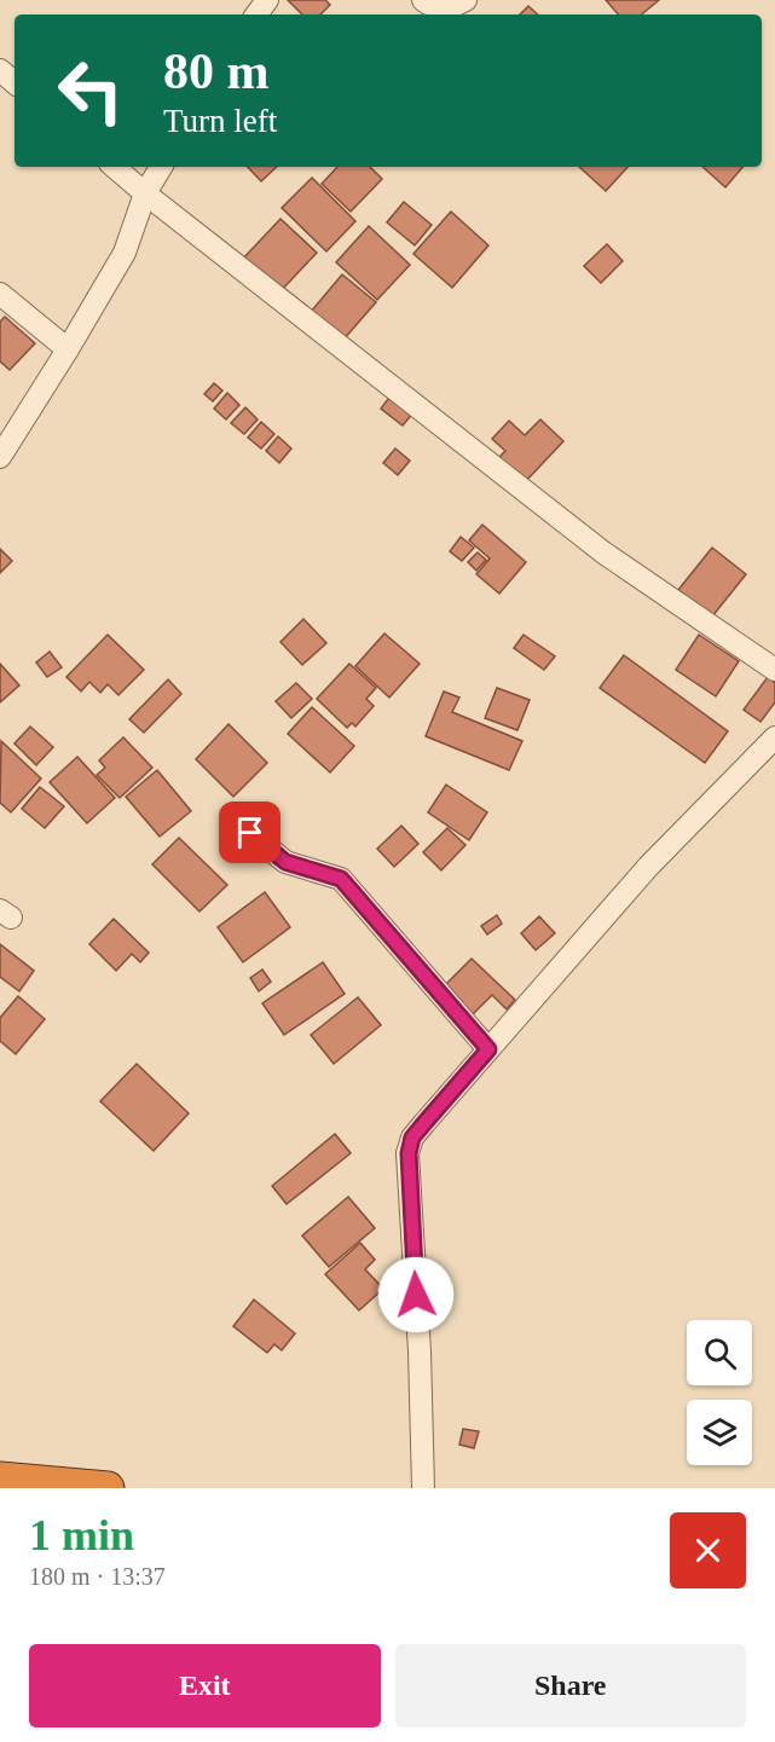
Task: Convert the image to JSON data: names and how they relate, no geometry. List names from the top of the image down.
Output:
{
  "page": {
    "turn": ["80 m", "Turn left"],
    "heading": ["1 min", "180 m · 13:37"],
    "buttons": ["Exit", "Share"]
  }
}
